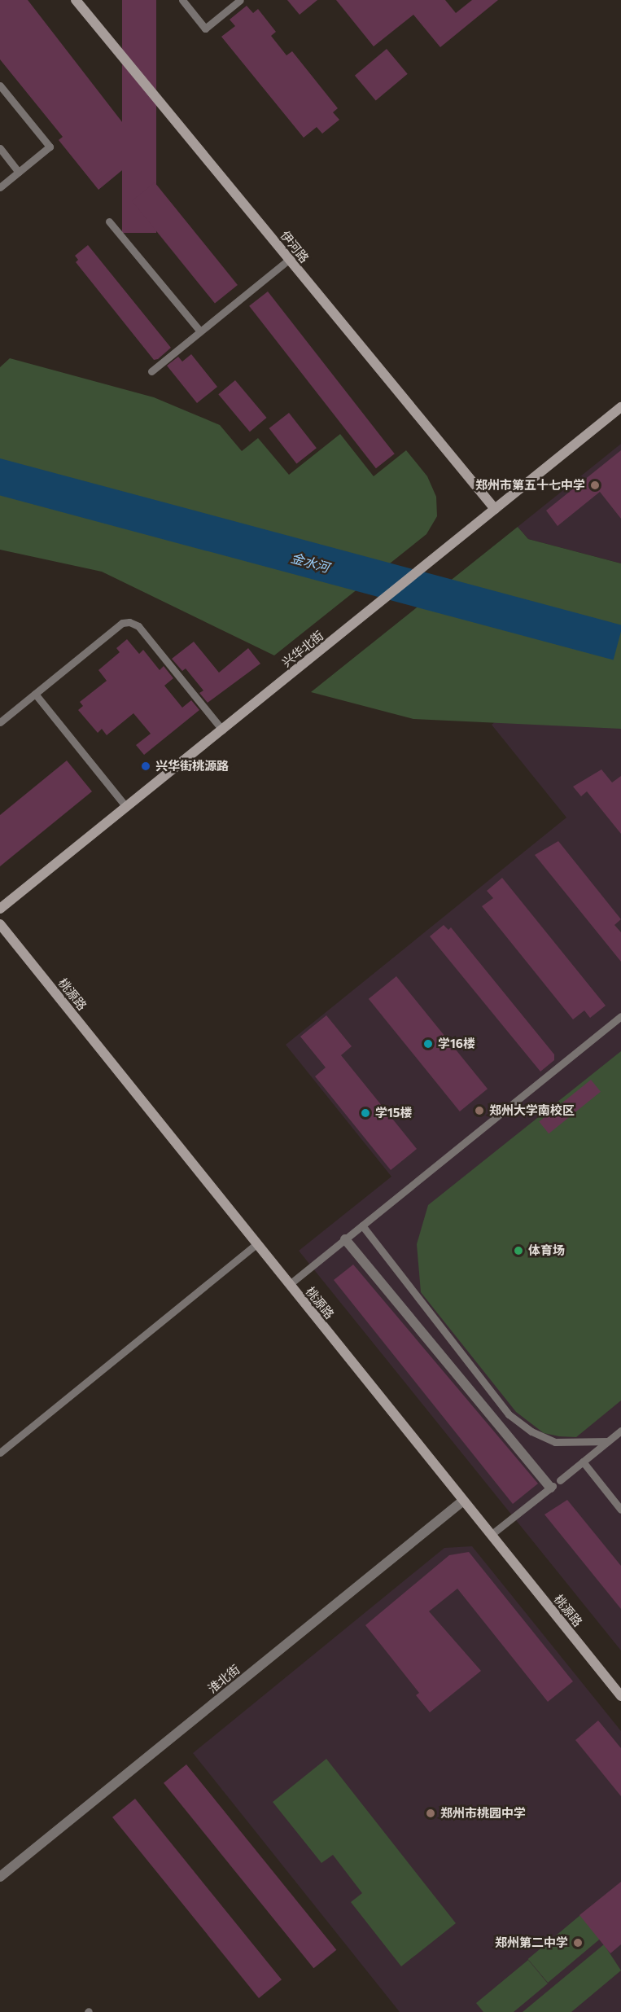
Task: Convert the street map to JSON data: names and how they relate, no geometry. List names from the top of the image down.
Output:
{
  "streets": {
    "street": [
      "伊河路",
      "兴华北街",
      "桃源路",
      "淮北街"
    ]
  },
  "crossings": [
    ["伊河路", "兴华北街"],
    ["桃源路", "淮北街"]
  ],
  "water": ["金水河"],
  "places": [
    "郑州市第五十七中学",
    "兴华街桃源路",
    "学16楼",
    "郑州大学南校区",
    "学15楼",
    "体育场",
    "郑州市桃园中学",
    "郑州第二中学"
  ]
}
